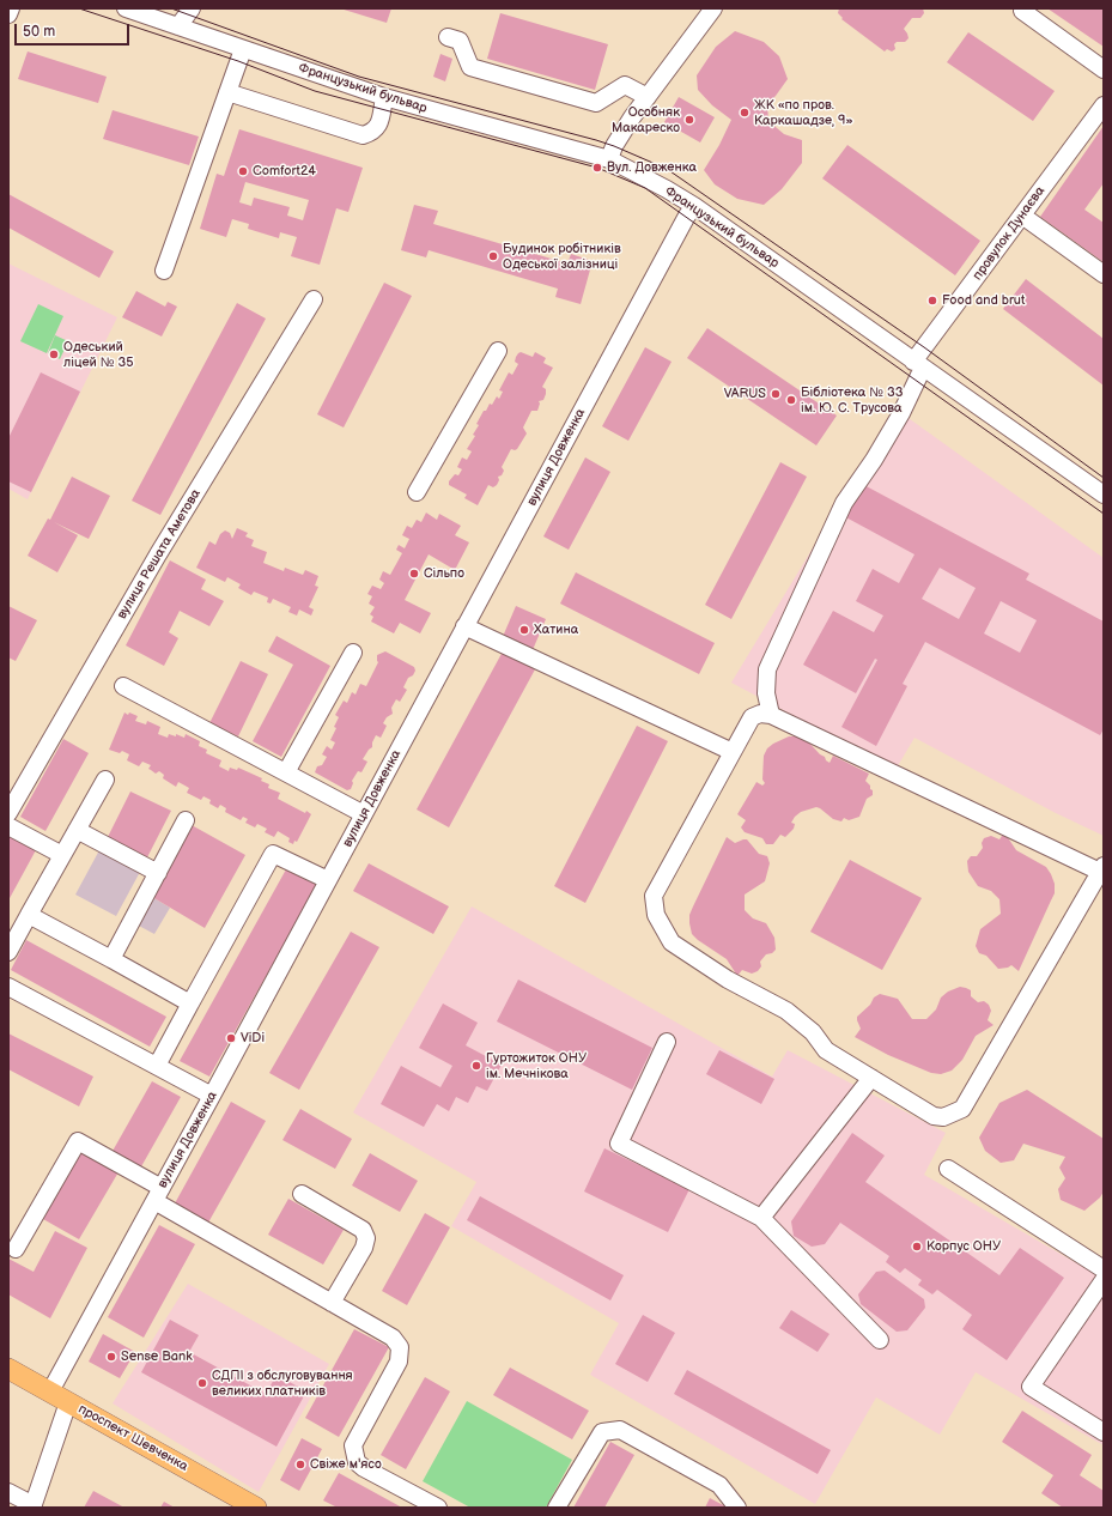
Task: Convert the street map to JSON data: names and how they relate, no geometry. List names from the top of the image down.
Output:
{
  "streets": {
    "main road": ["проспект Шевченка"],
    "street": [
      "Французький бульвар",
      "провулок Дунаєва",
      "вулиця Довженка",
      "вулиця Решата Аметова"
    ]
  },
  "crossings": [
    ["Французький бульвар", "провулок Дунаєва"],
    ["Французький бульвар", "вулиця Довженка"],
    ["вулиця Довженка", "проспект Шевченка"]
  ],
  "places": [
    "ЖК «по пров. Каркашадзе, 9»",
    "Особняк Макареско",
    "Вул. Довженка",
    "Comfort24",
    "Будинок робітників Одеської залізниці",
    "Food and brut",
    "Одеський ліцей № 35",
    "VARUS",
    "Бібліотека № 33 ім. Ю. С. Трусова",
    "Сільпо",
    "Хатина",
    "ViDi",
    "Гуртожиток ОНУ ім. Мечнікова",
    "Корпус ОНУ",
    "Sense Bank",
    "СДПІ з обслуговування великих платників",
    "Свіже м'ясо"
  ],
  "scale_bar": "50 m"
}
